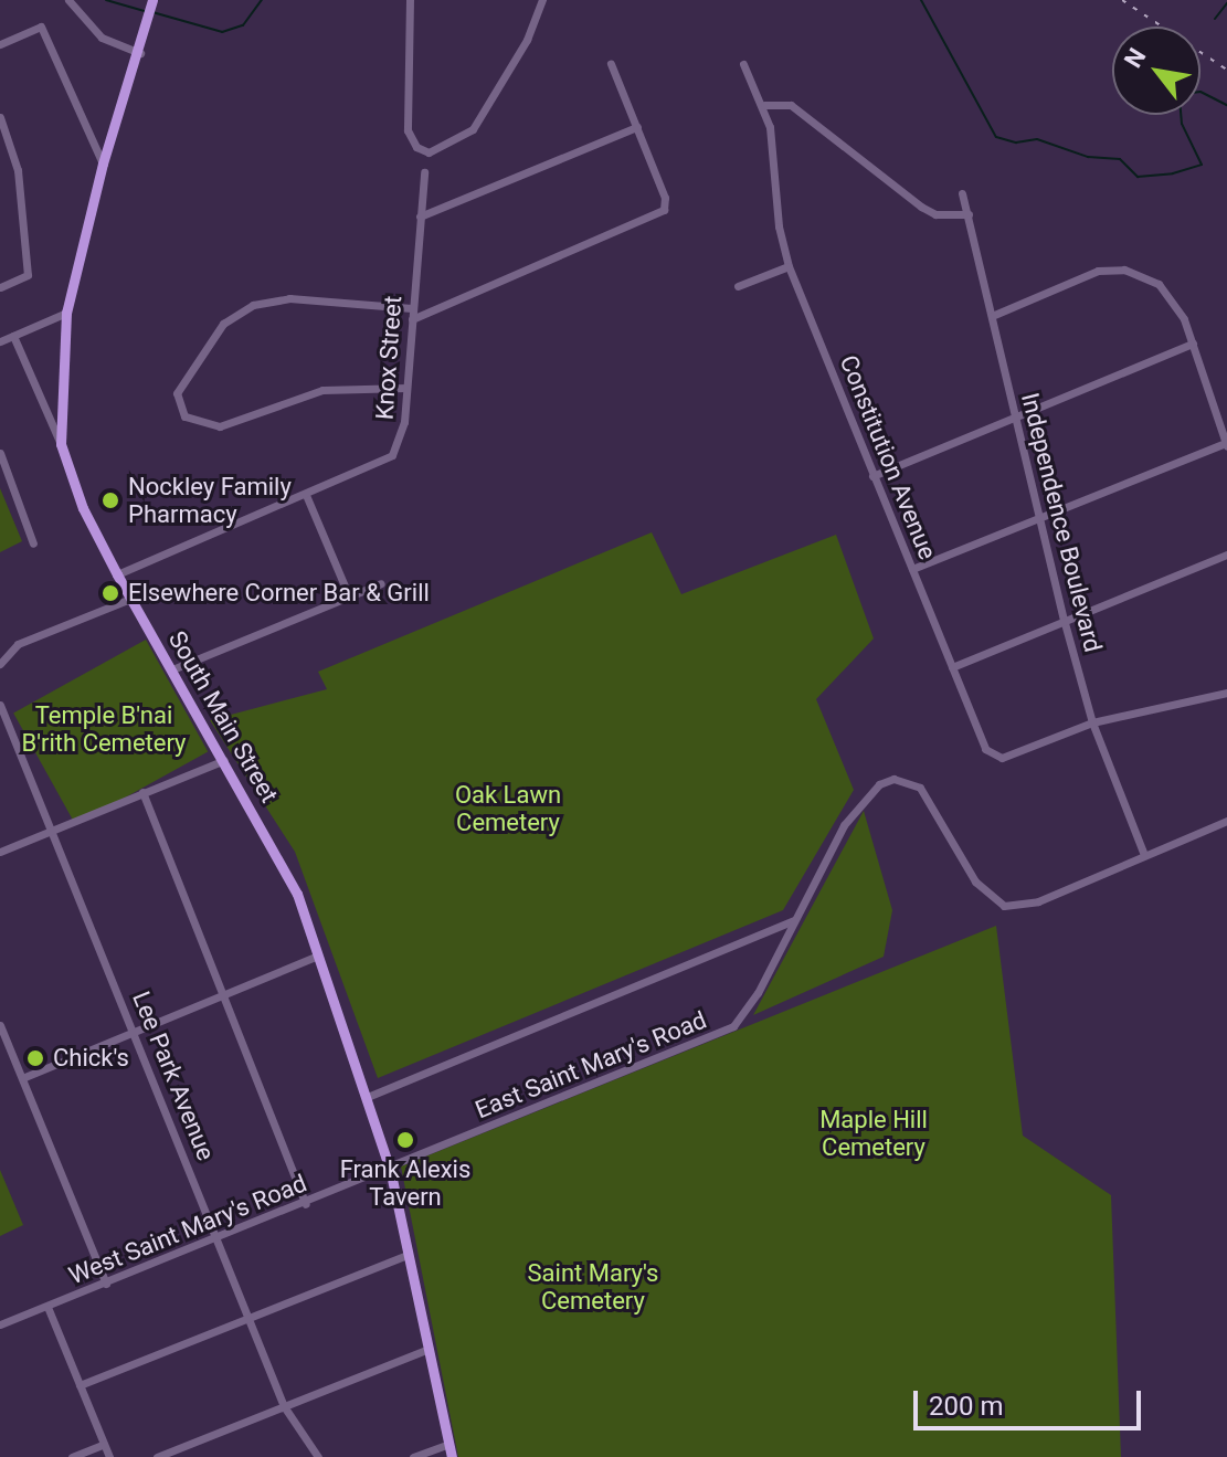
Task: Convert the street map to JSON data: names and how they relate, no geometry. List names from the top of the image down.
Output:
{
  "streets": {
    "main road": ["South Main Street"],
    "street": [
      "Knox Street",
      "Constitution Avenue",
      "Independence Boulevard",
      "East Saint Mary's Road",
      "Lee Park Avenue",
      "West Saint Mary's Road"
    ]
  },
  "crossings": [
    ["Knox Street", "South Main Street"],
    ["Constitution Avenue", "Independence Boulevard"],
    ["Independence Boulevard", "East Saint Mary's Road"],
    ["South Main Street", "East Saint Mary's Road"],
    ["South Main Street", "West Saint Mary's Road"],
    ["East Saint Mary's Road", "West Saint Mary's Road"],
    ["Lee Park Avenue", "West Saint Mary's Road"]
  ],
  "parks": [
    "Temple B'nai B'rith Cemetery",
    "Oak Lawn Cemetery",
    "Maple Hill Cemetery",
    "Saint Mary's Cemetery"
  ],
  "places": [
    "Nockley Family Pharmacy",
    "Elsewhere Corner Bar & Grill",
    "Chick's",
    "Frank Alexis Tavern"
  ],
  "scale_bar": "200 m",
  "north": "top left"
}
